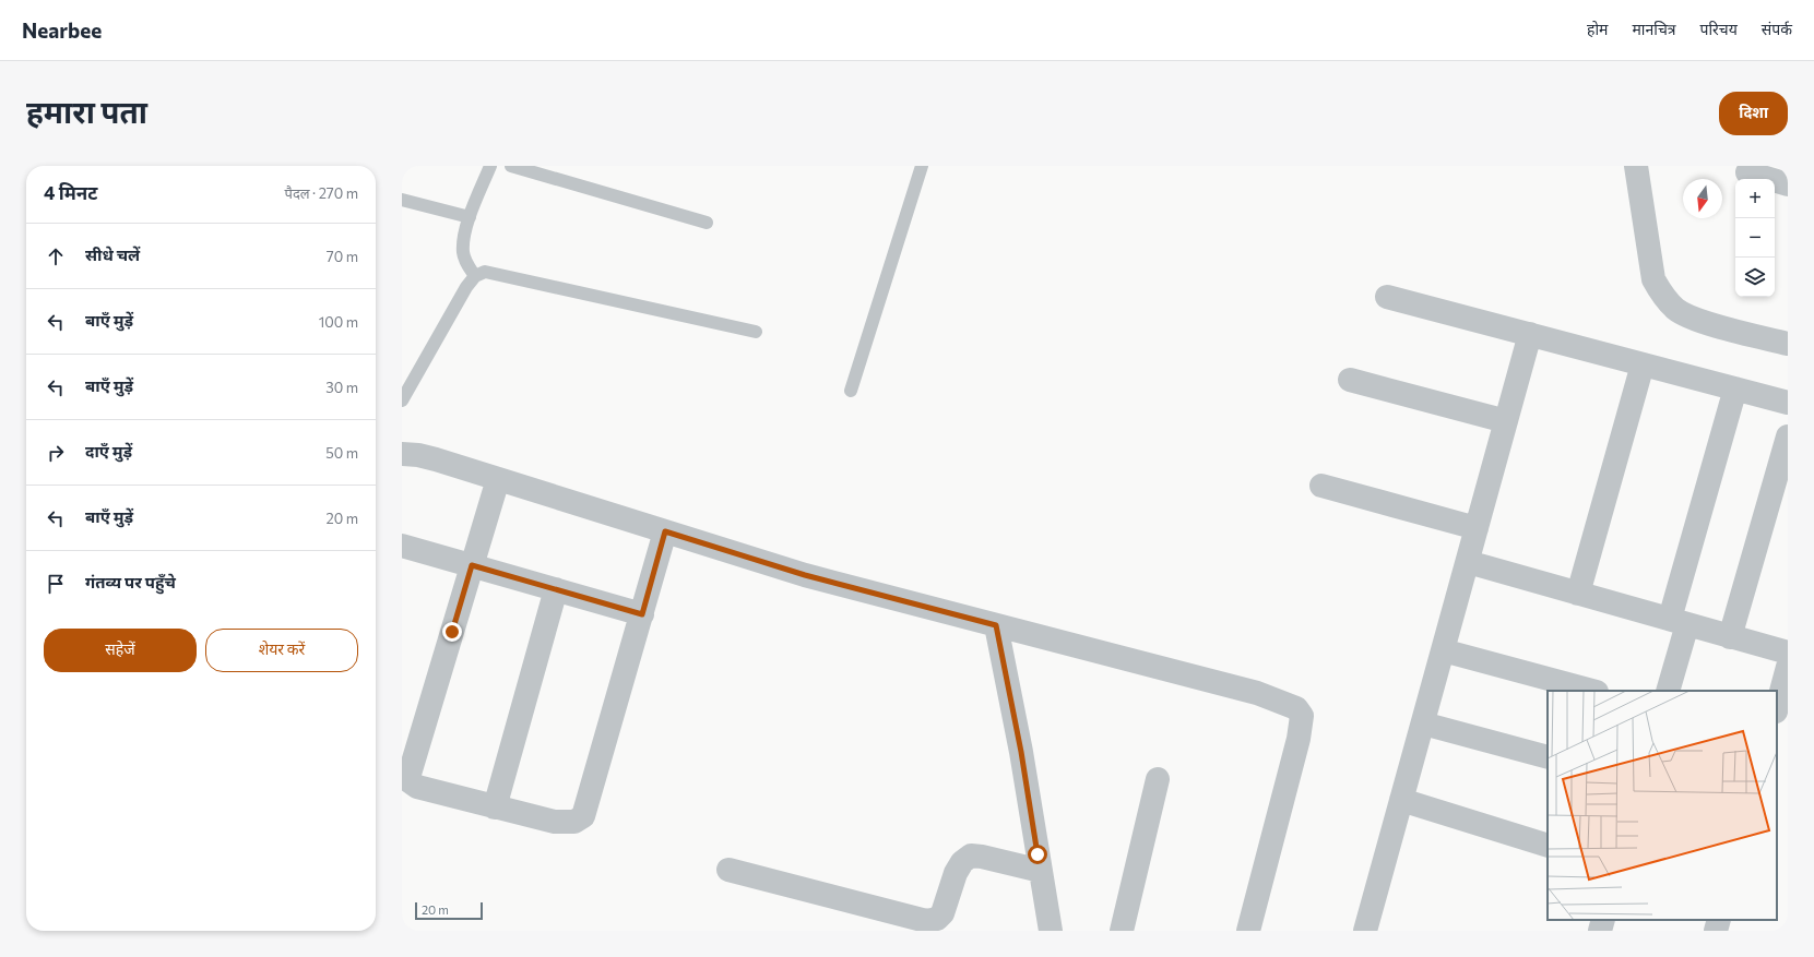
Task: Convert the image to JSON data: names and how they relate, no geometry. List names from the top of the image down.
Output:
{
  "scale_bar": "20 m",
  "north": "bottom",
  "page": {
    "header": "Nearbee",
    "nav": [
      "होम",
      "मानचित्र",
      "परिचय",
      "संपर्क"
    ],
    "buttons": [
      "दिशा",
      ["सहेजें", "शेयर करें"]
    ],
    "title": "हमारा पता",
    "heading": ["4 मिनट", "पैदल · 270 m"],
    "map_buttons": ["+", "−"],
    "list": [
      ["सीधे चलें", "70 m"],
      ["बाएँ मुड़ें", "100 m"],
      ["बाएँ मुड़ें", "30 m"],
      ["दाएँ मुड़ें", "50 m"],
      ["बाएँ मुड़ें", "20 m"],
      "गंतव्य पर पहुँचे"
    ],
    "scale": "20 m"
  }
}
